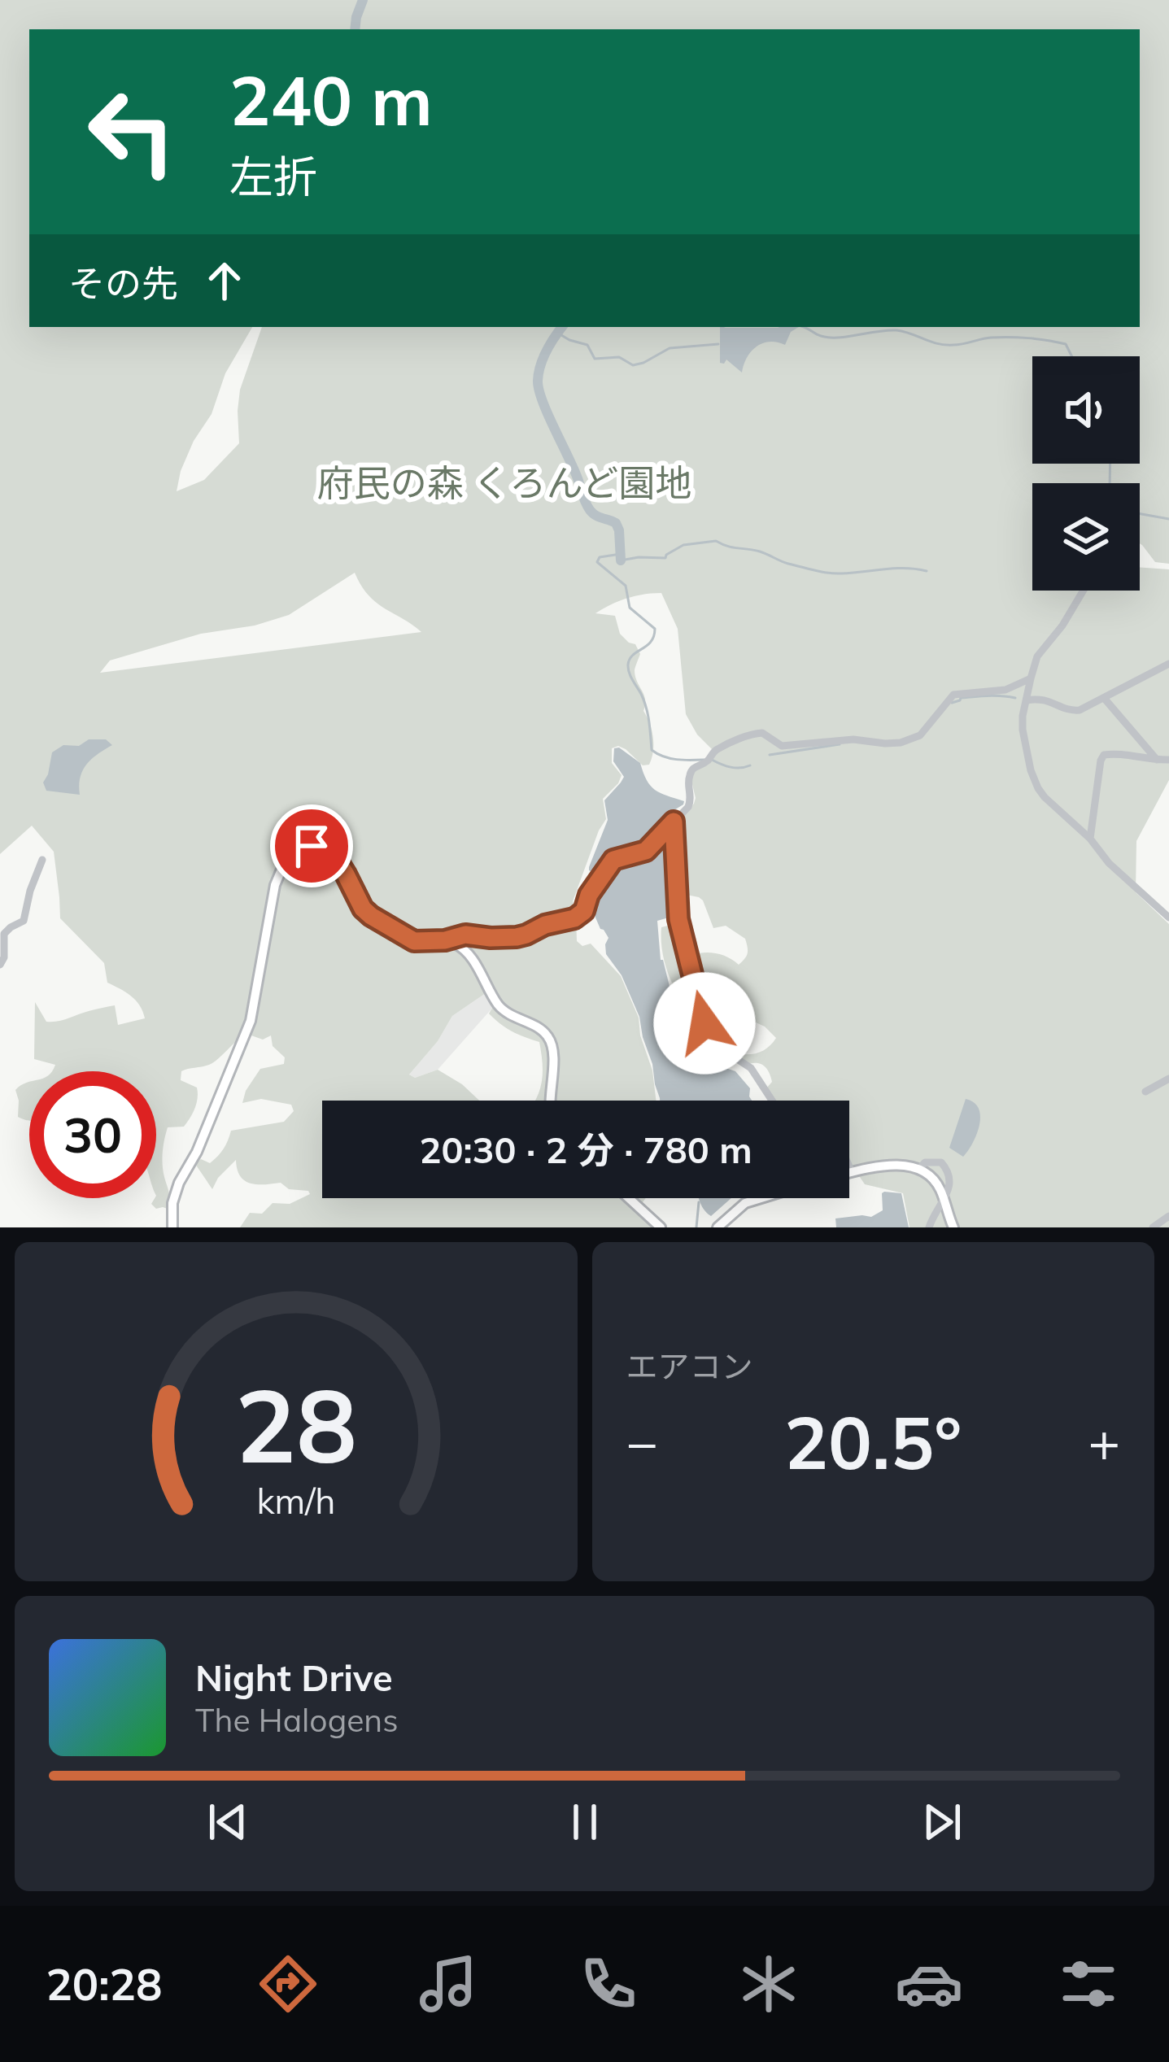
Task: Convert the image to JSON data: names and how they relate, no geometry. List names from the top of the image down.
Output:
{
  "parks": ["府民の森 くろんど園地"],
  "page": {
    "turn": ["240 m", "左折"],
    "then": "その先",
    "limit": "30",
    "trip": "20:30 · 2 分 · 780 m",
    "tile": "エアコン",
    "heat": ["−", "20.5°", "+"],
    "song": ["Night Drive", "The Halogens"],
    "tabs": "20:28",
    "gauge": ["28", "km/h"]
  }
}
